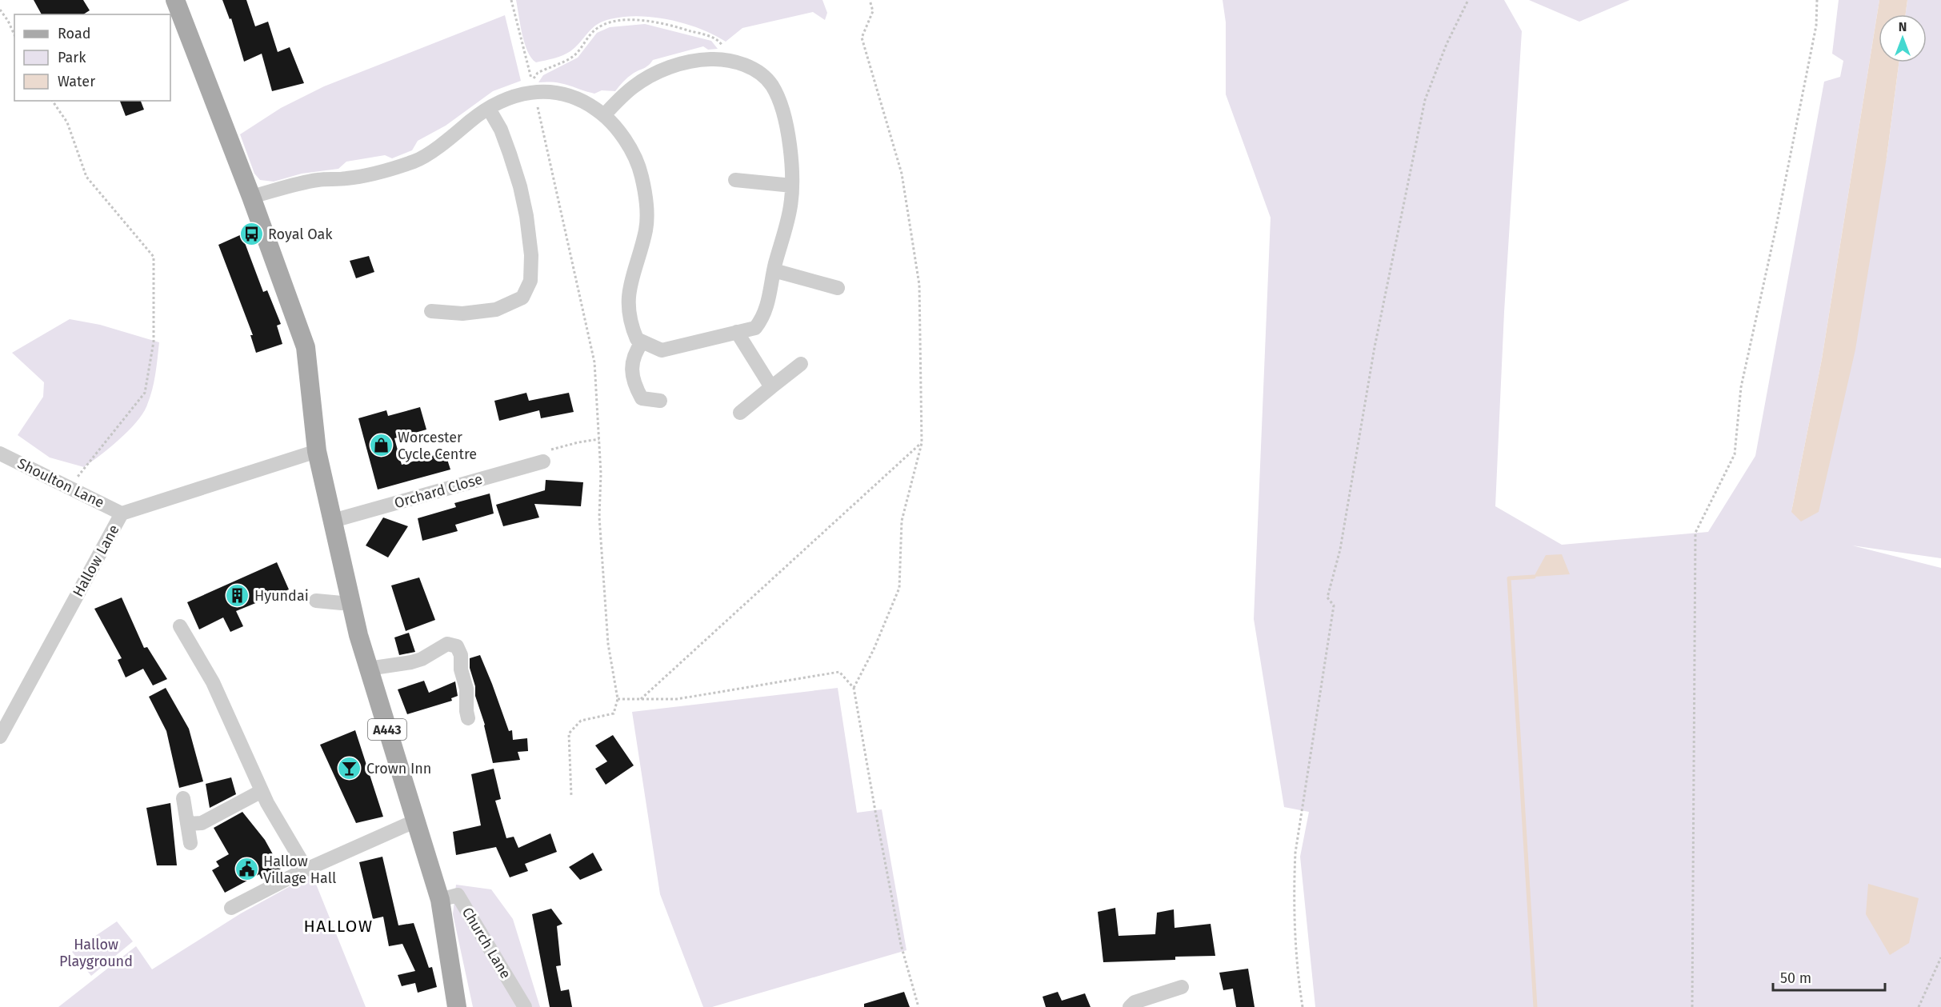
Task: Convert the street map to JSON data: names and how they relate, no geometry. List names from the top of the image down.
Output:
{
  "streets": {
    "main road": ["A443"],
    "street": [
      "Shoulton Lane",
      "Orchard Close",
      "Hallow Lane",
      "Church Lane"
    ]
  },
  "crossings": [
    ["Shoulton Lane", "Hallow Lane"],
    ["Orchard Close", "A443"],
    ["Hallow Lane", "A443"],
    ["A443", "Church Lane"]
  ],
  "districts": ["HALLOW"],
  "parks": ["Hallow Playground"],
  "places": {
    "bus stop": ["Royal Oak"],
    "shop": ["Worcester Cycle Centre"],
    "building": ["Hyundai"],
    "bar": ["Crown Inn"],
    "public building": ["Hallow Village Hall"]
  },
  "legend": ["Road", "Park", "Water"],
  "scale_bar": "50 m",
  "north": "top"
}
